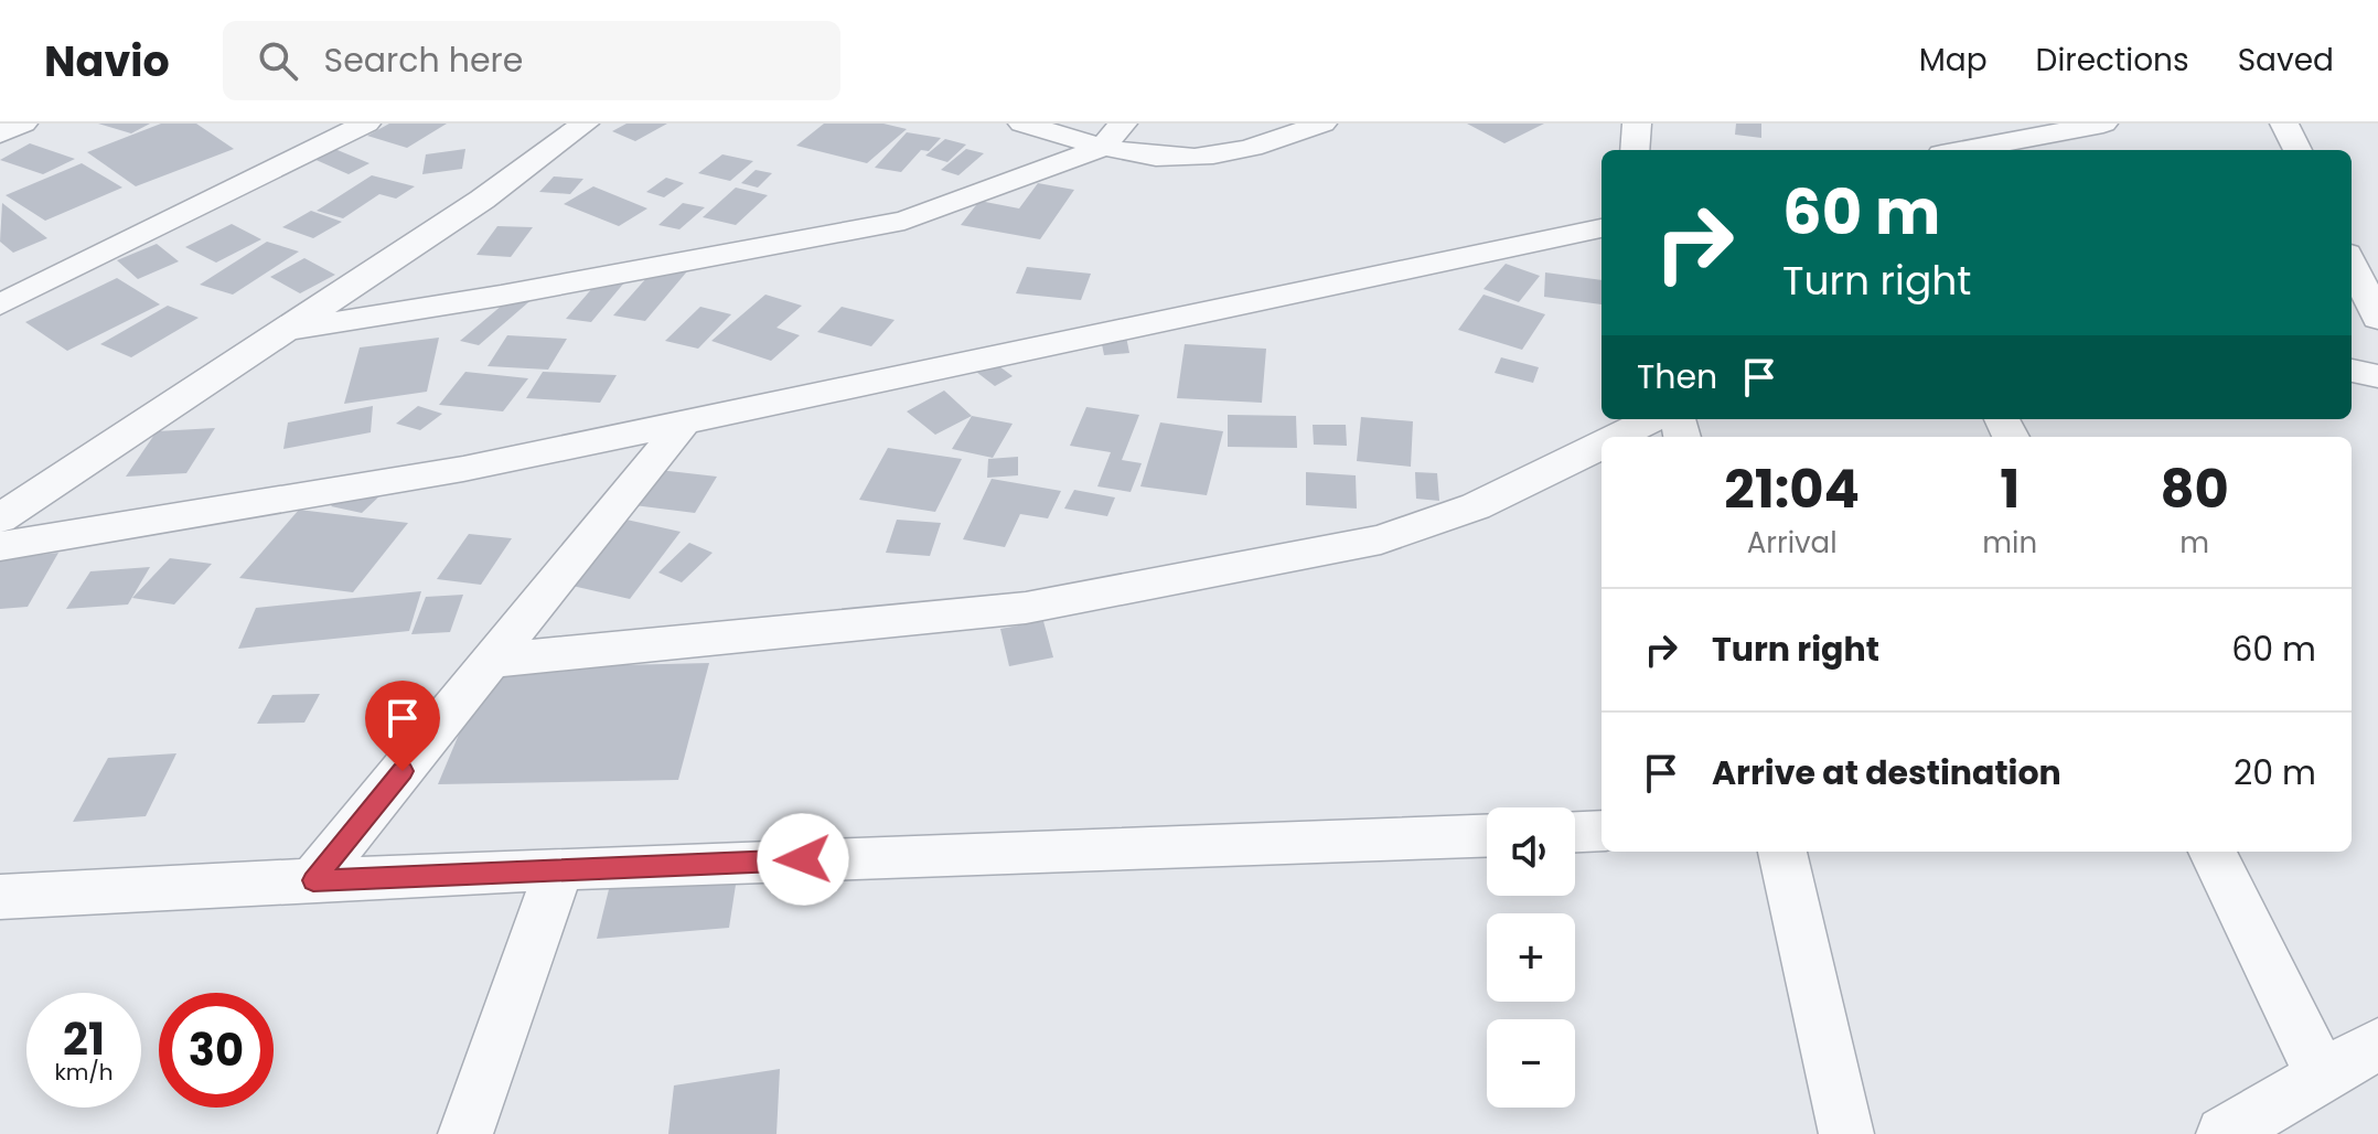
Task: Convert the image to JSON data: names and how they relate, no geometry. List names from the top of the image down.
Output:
{
  "page": {
    "header": "Navio",
    "search": "Search here",
    "nav": ["Map", "Directions", "Saved"],
    "turn": ["60 m", "Turn right"],
    "then": "Then",
    "eta": [
      "21:04",
      "Arrival",
      "1",
      "min",
      "80",
      "m"
    ],
    "list": [
      {
        "name": "Turn right",
        "value": "60 m"
      },
      {
        "name": "Arrive at destination",
        "value": "20 m"
      }
    ],
    "map_buttons": ["+", "−"],
    "speed": "21 km/h",
    "limit": "30"
  }
}
